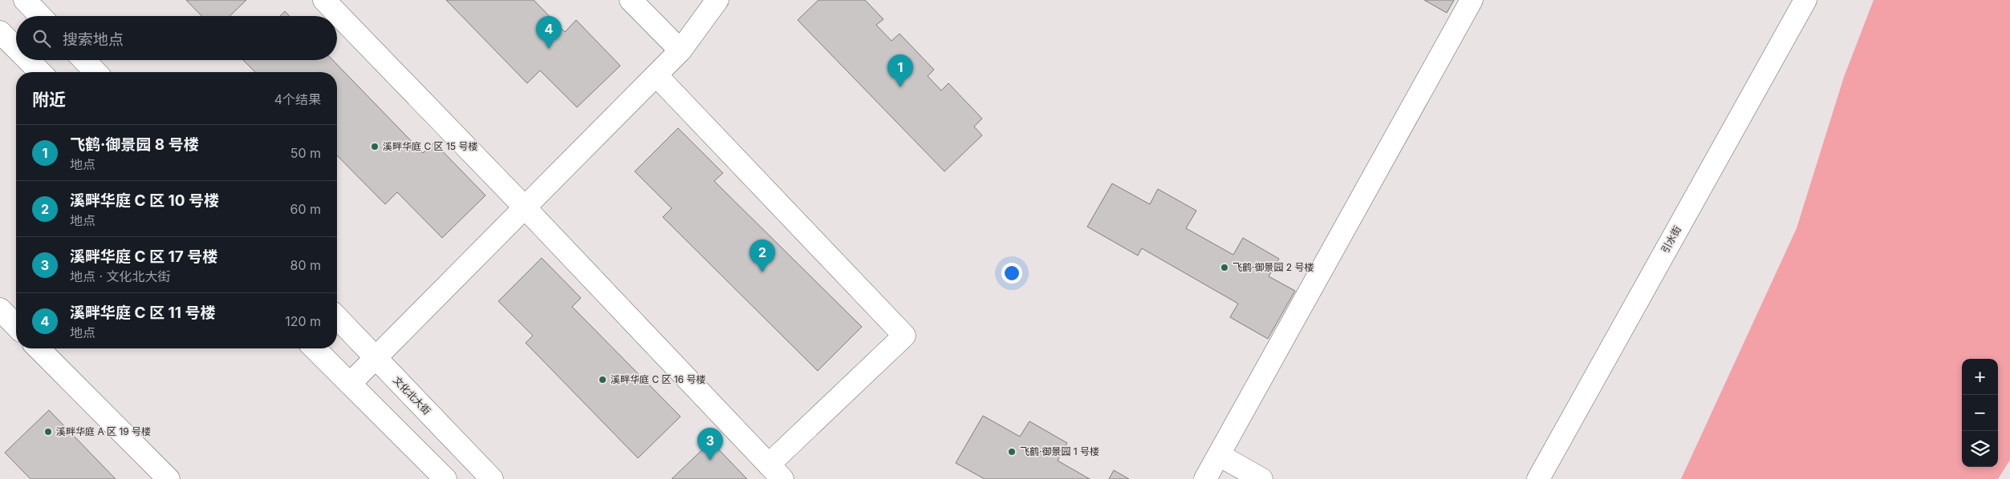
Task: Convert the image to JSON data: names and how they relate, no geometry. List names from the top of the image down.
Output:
{
  "streets": {
    "street": ["引水街", "文化北大街"]
  },
  "places": [
    "溪畔华庭 C 区 15 号楼",
    "飞鹤·御景园 2 号楼",
    "溪畔华庭 C 区 16 号楼",
    "溪畔华庭 A 区 19 号楼",
    "飞鹤·御景园 1 号楼"
  ],
  "page": {
    "pins": [
      "4",
      "1",
      "2",
      "3"
    ],
    "search": "搜索地点",
    "heading": ["附近", "4个结果"],
    "list": [
      {
        "mark": "1",
        "name": "飞鹤·御景园 8 号楼",
        "note": "地点",
        "value": "50 m"
      },
      {
        "mark": "2",
        "name": "溪畔华庭 C 区 10 号楼",
        "note": "地点",
        "value": "60 m"
      },
      {
        "mark": "3",
        "name": "溪畔华庭 C 区 17 号楼",
        "note": "地点 · 文化北大街",
        "value": "80 m"
      },
      {
        "mark": "4",
        "name": "溪畔华庭 C 区 11 号楼",
        "note": "地点",
        "value": "120 m"
      }
    ],
    "map_buttons": ["+", "−"]
  }
}
